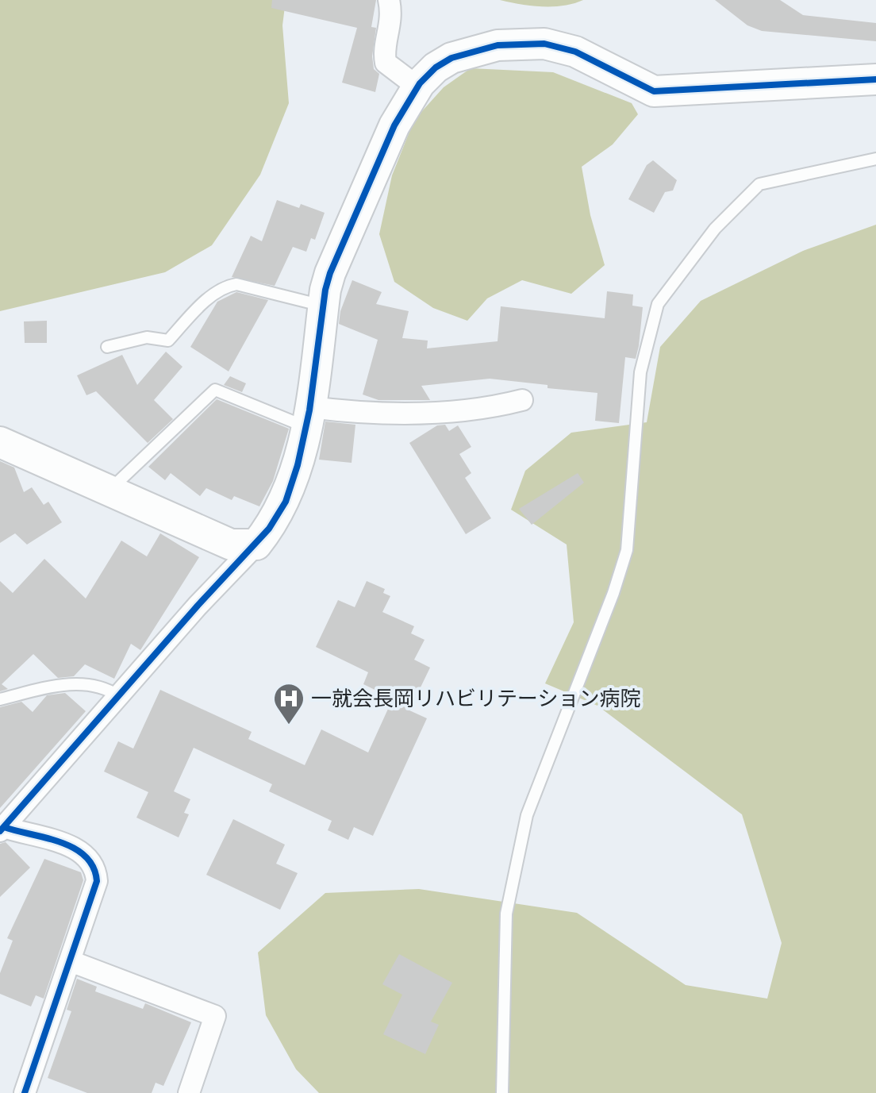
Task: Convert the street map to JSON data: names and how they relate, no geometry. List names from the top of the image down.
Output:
{
  "places": {
    "hospital": ["一就会長岡リハビリテーション病院"]
  }
}
